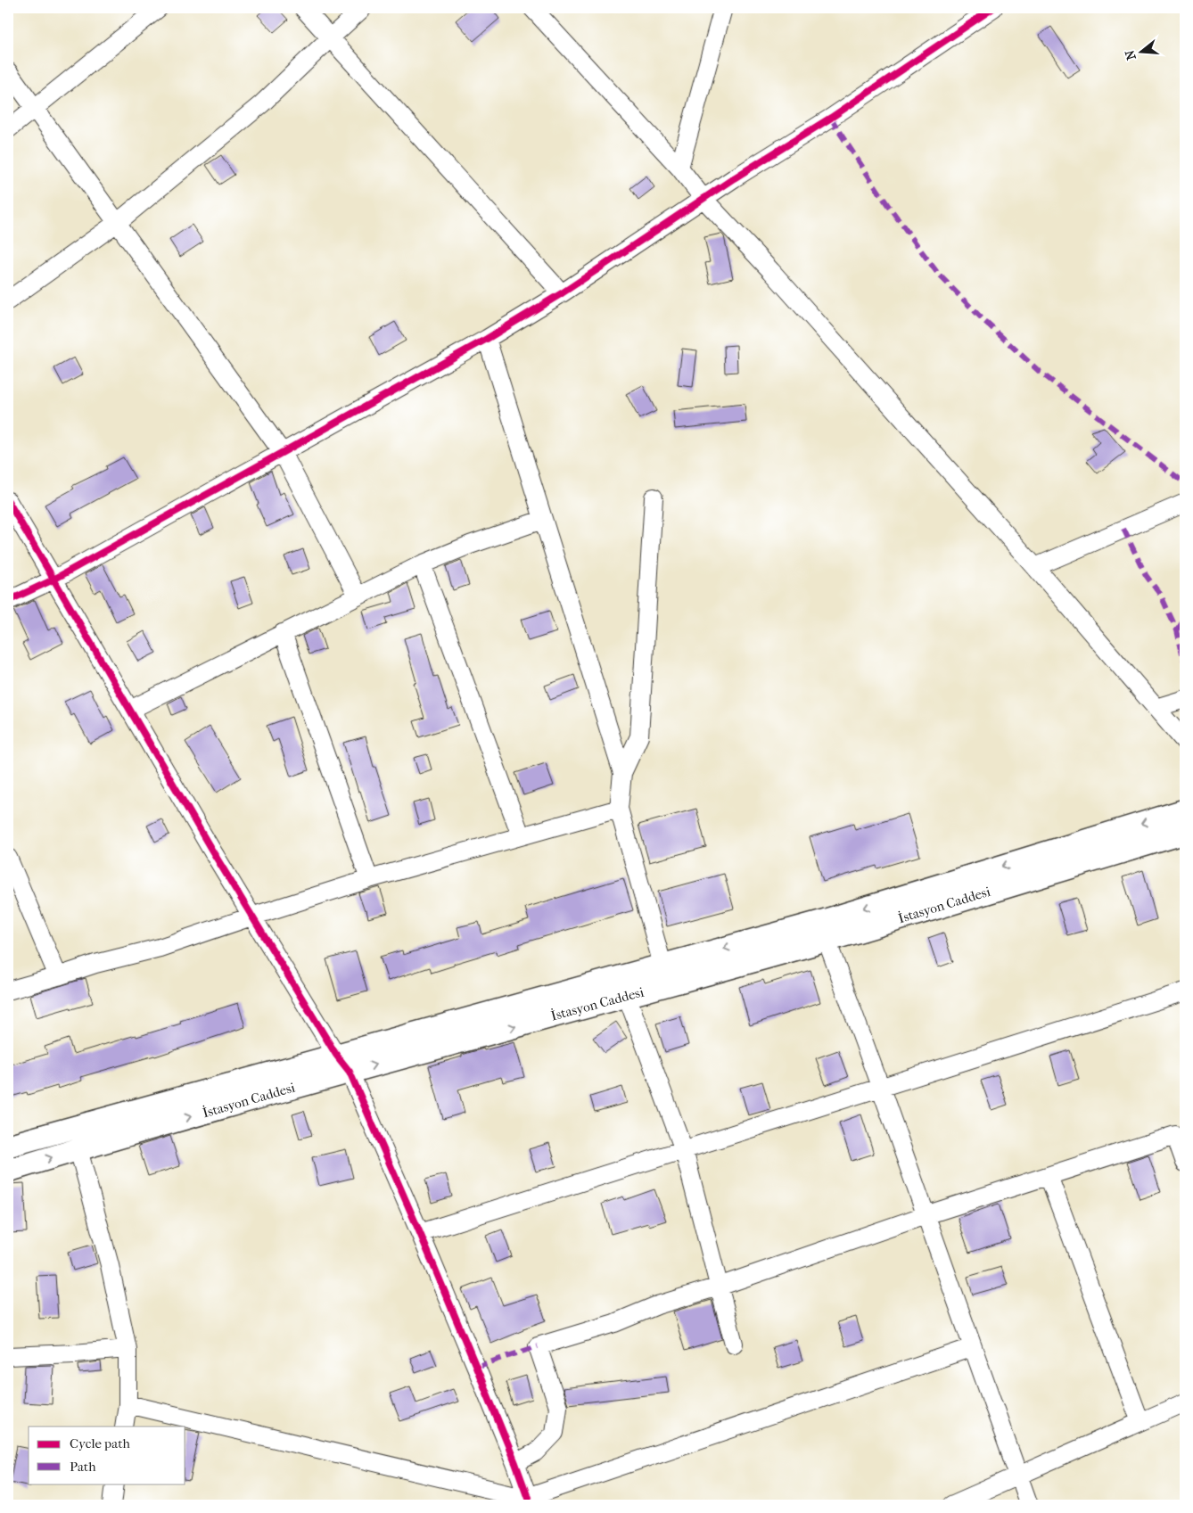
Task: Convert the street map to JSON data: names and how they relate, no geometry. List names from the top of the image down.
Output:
{
  "streets": {
    "main road": ["İstasyon Caddesi"]
  },
  "legend": ["Cycle path", "Path"],
  "north": "left"
}
